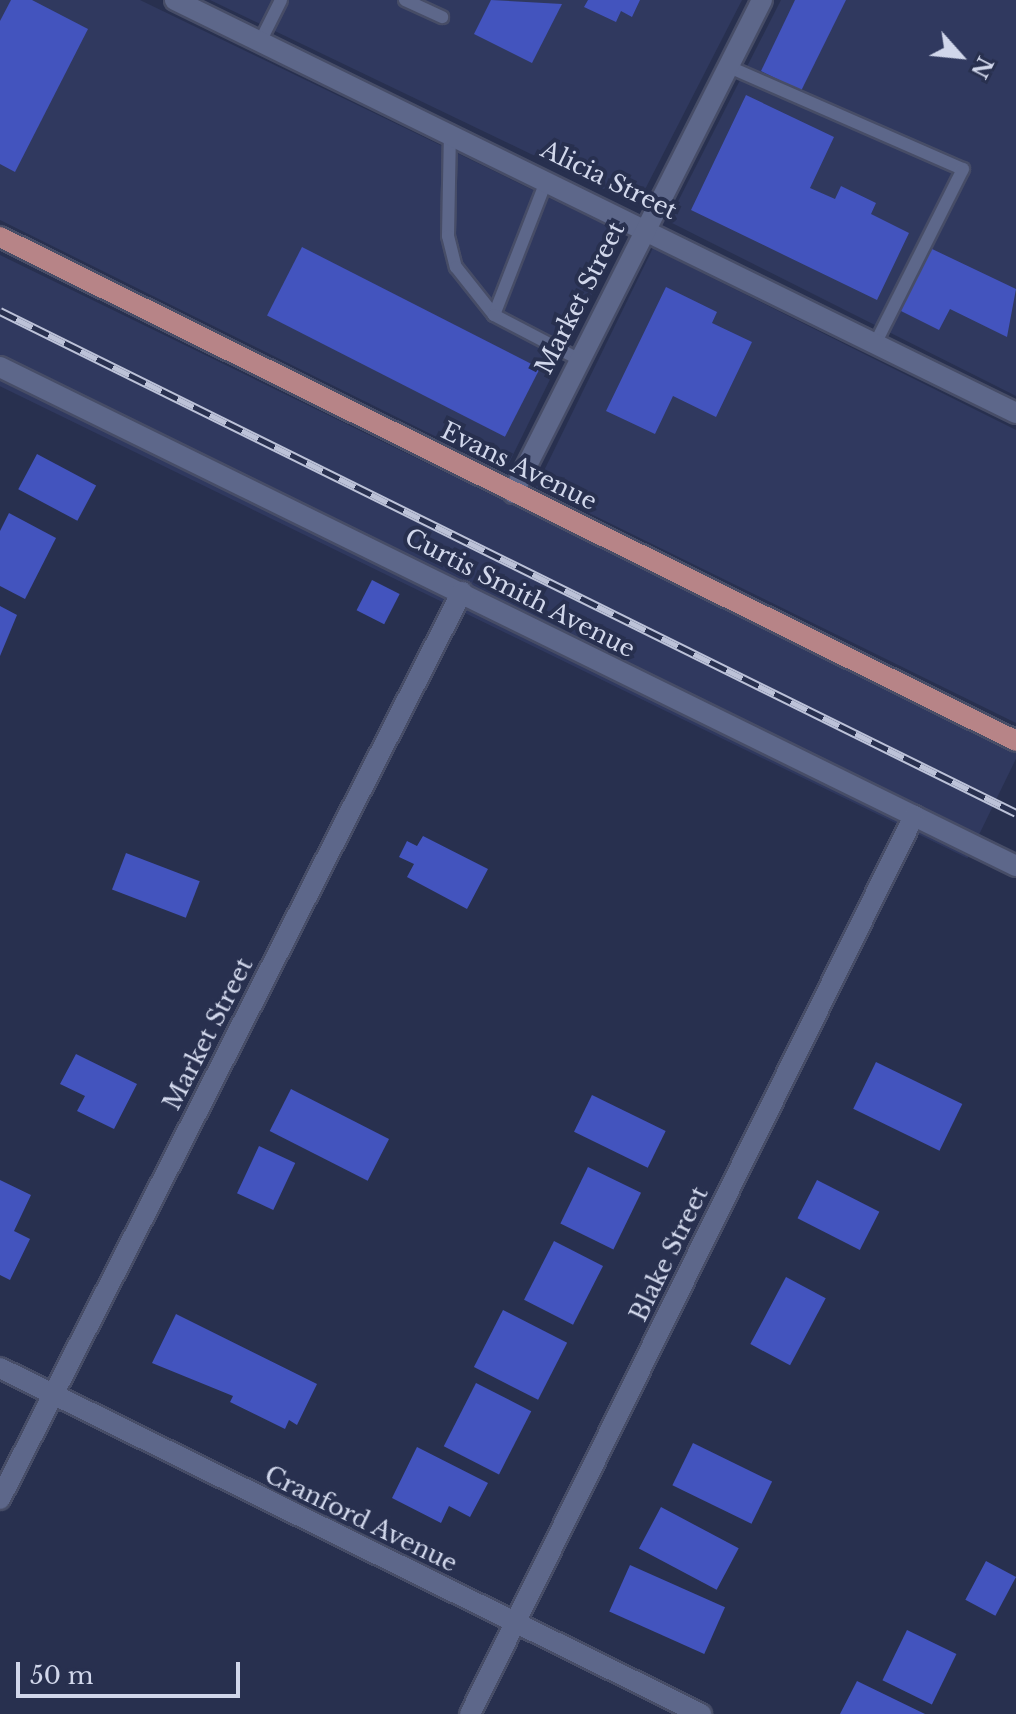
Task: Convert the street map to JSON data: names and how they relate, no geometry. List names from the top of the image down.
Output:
{
  "streets": {
    "main road": ["Evans Avenue"],
    "street": [
      "Alicia Street",
      "Market Street",
      "Curtis Smith Avenue",
      "Blake Street",
      "Cranford Avenue"
    ]
  },
  "crossings": [
    ["Alicia Street", "Market Street"],
    ["Market Street", "Evans Avenue"],
    ["Market Street", "Curtis Smith Avenue"],
    ["Market Street", "Cranford Avenue"],
    ["Curtis Smith Avenue", "Blake Street"],
    ["Blake Street", "Cranford Avenue"]
  ],
  "scale_bar": "50 m",
  "north": "bottom right"
}
